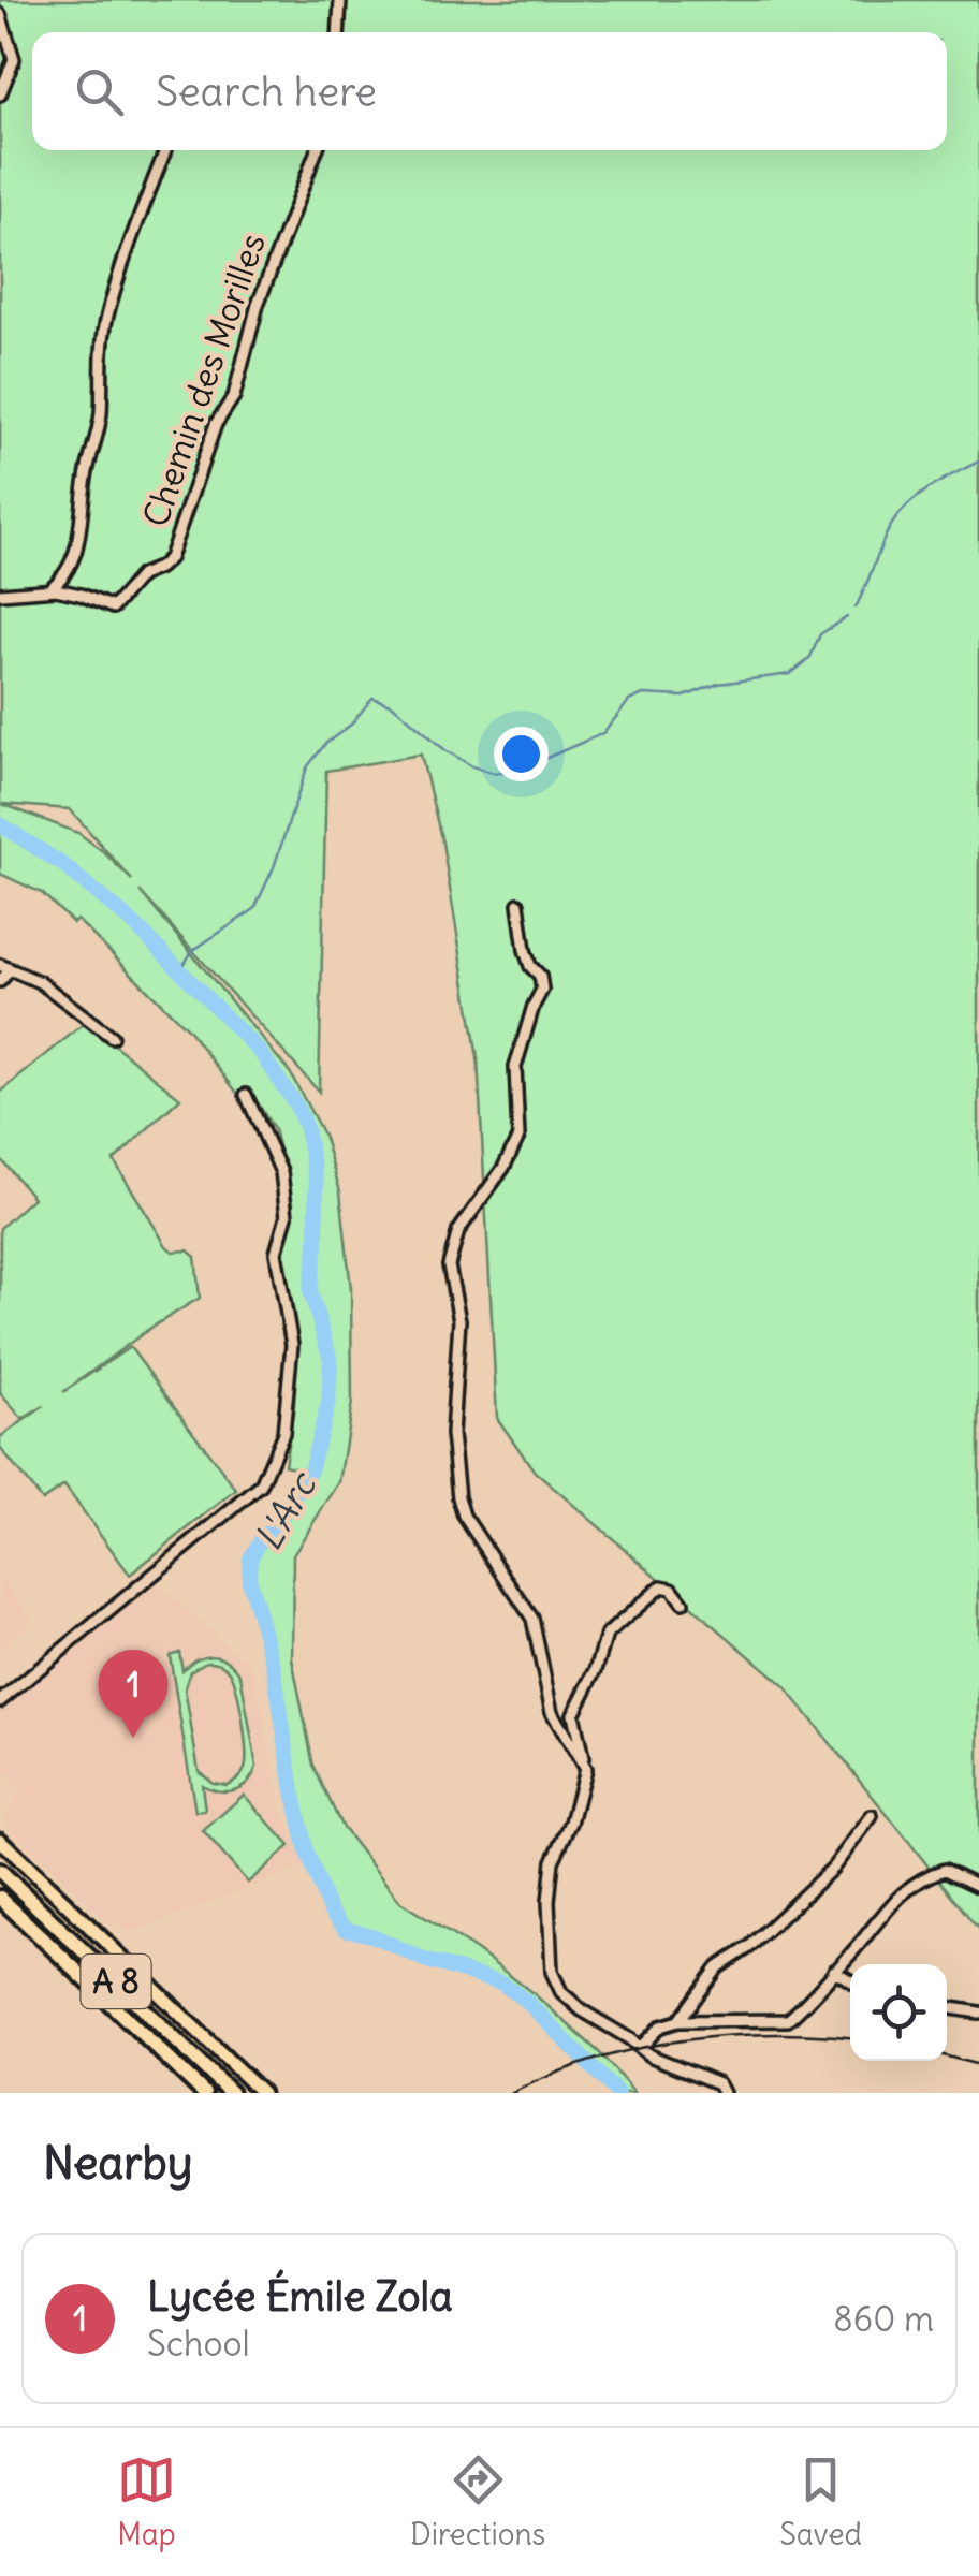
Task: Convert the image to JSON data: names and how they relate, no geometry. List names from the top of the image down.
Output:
{
  "streets": {
    "highway": ["A 8"],
    "street": ["Chemin des Morilles"]
  },
  "water": ["L'Arc"],
  "page": {
    "search": "Search here",
    "pins": "1",
    "heading": "Nearby",
    "list": [
      {
        "mark": "1",
        "name": "Lycée Émile Zola",
        "note": "School",
        "value": "860 m"
      }
    ],
    "nav": ["Map", "Directions", "Saved"]
  }
}
